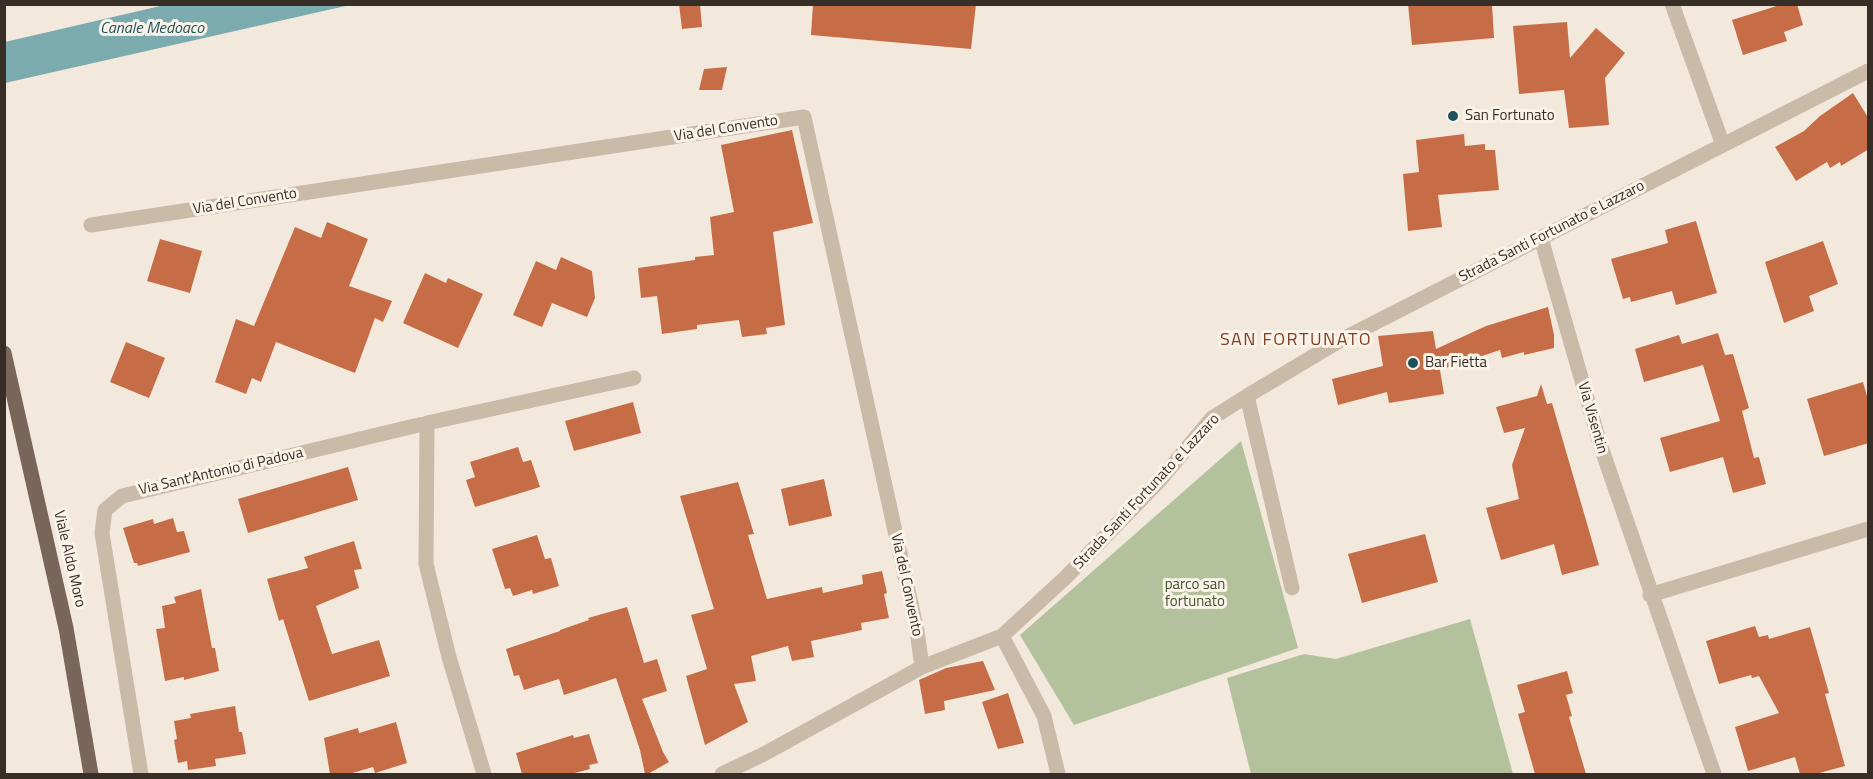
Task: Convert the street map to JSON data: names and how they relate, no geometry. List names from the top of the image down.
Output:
{
  "streets": {
    "main road": ["Viale Aldo Moro"],
    "street": [
      "Via del Convento",
      "Strada Santi Fortunato e Lazzaro",
      "Via Visentin",
      "Via Sant'Antonio di Padova"
    ]
  },
  "crossings": [
    ["Via del Convento", "Strada Santi Fortunato e Lazzaro"],
    ["Strada Santi Fortunato e Lazzaro", "Via Visentin"]
  ],
  "districts": ["SAN FORTUNATO"],
  "water": ["Canale Medoaco"],
  "parks": ["parco san fortunato"],
  "places": ["San Fortunato", "Bar Fietta"]
}
